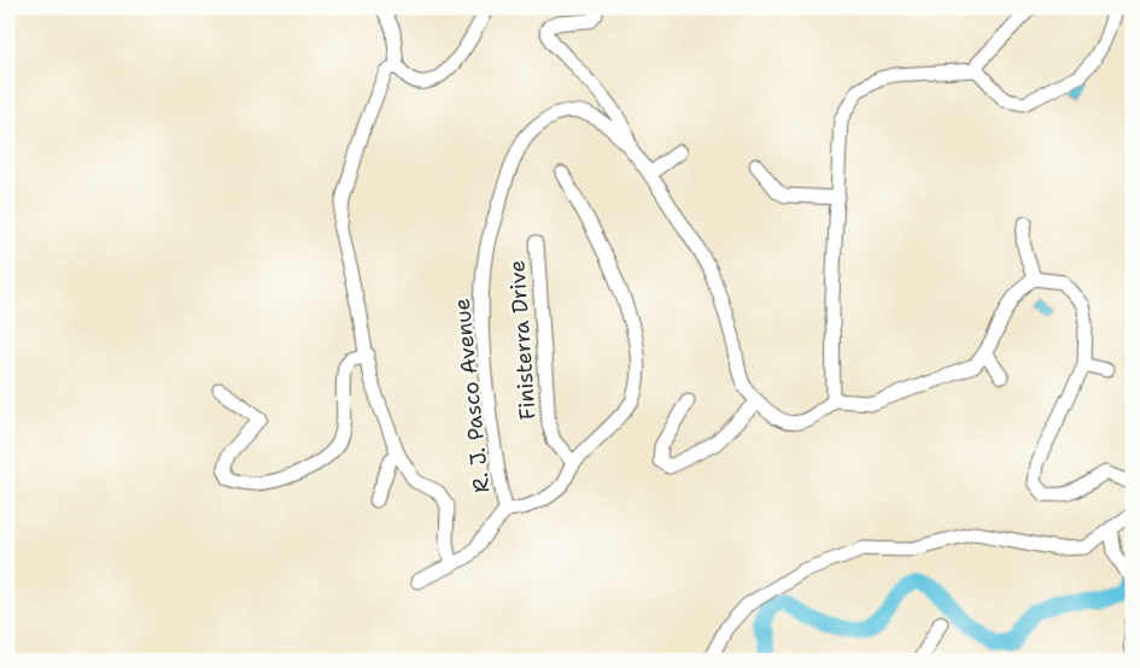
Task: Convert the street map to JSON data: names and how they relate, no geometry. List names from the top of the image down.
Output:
{
  "streets": {
    "street": ["Finisterra Drive", "R. J. Pasco Avenue"]
  }
}
